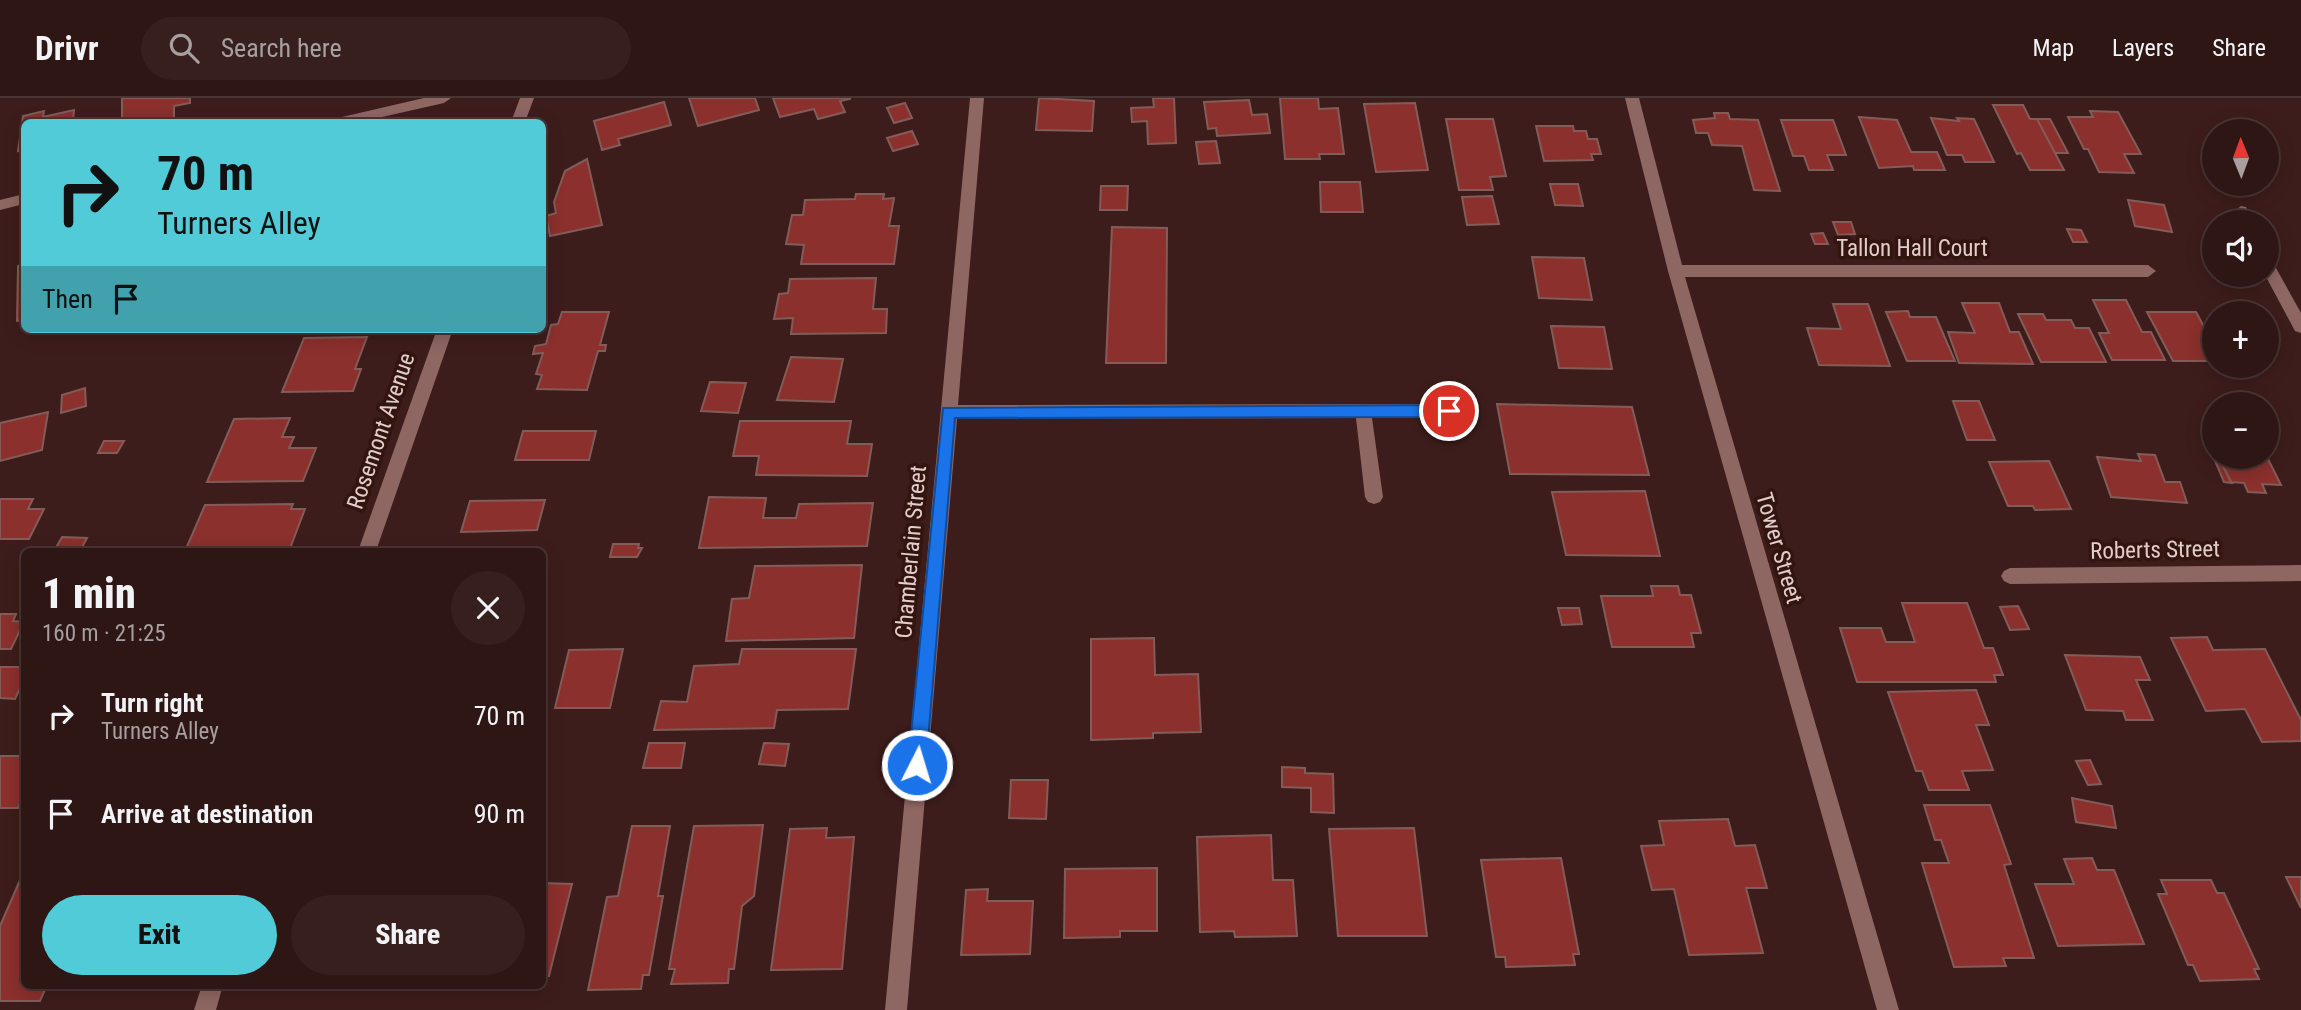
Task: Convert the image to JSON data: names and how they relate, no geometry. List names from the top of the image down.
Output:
{
  "streets": {
    "street": [
      "Tallon Hall Court",
      "Rosemont Avenue",
      "Tower Street",
      "Roberts Street",
      "Chamberlain Street"
    ]
  },
  "crossings": [
    ["Tallon Hall Court", "Tower Street"]
  ],
  "north": "top",
  "page": {
    "header": "Drivr",
    "search": "Search here",
    "nav": ["Map", "Layers", "Share"],
    "map_buttons": ["+", "−"],
    "turn": ["70 m", "Turners Alley"],
    "then": "Then",
    "heading": ["1 min", "160 m · 21:25"],
    "list": [
      {
        "name": "Turn right",
        "note": "Turners Alley",
        "value": "70 m"
      },
      {
        "name": "Arrive at destination",
        "value": "90 m"
      }
    ],
    "buttons": ["Exit", "Share"]
  }
}
